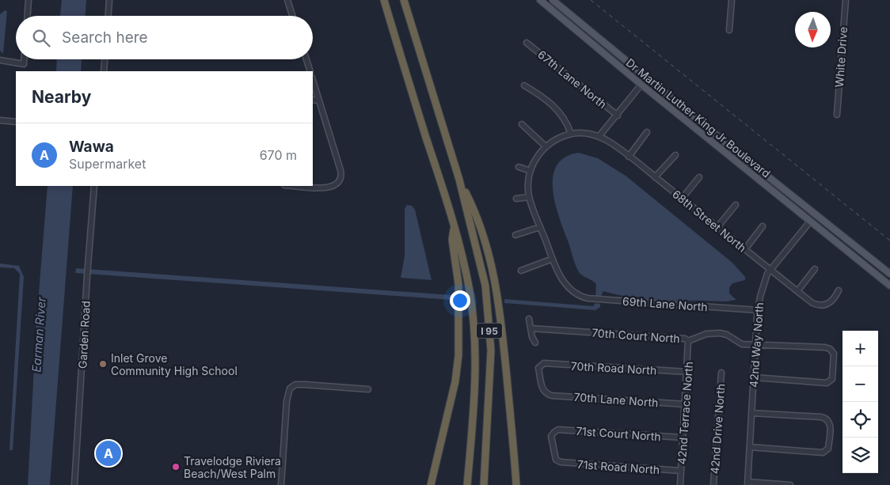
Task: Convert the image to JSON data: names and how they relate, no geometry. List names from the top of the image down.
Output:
{
  "streets": {
    "highway": ["I 95"],
    "main road": ["Dr Martin Luther King Jr Boulevard"],
    "street": [
      "White Drive",
      "67th Lane North",
      "68th Street North",
      "69th Lane North",
      "Garden Road",
      "70th Court North",
      "42nd Way North",
      "70th Road North",
      "70th Lane North",
      "42nd Terrace North",
      "42nd Drive North",
      "71st Court North",
      "71st Road North"
    ]
  },
  "crossings": [
    ["Dr Martin Luther King Jr Boulevard", "42nd Way North"],
    ["68th Street North", "42nd Way North"],
    ["69th Lane North", "42nd Way North"],
    ["70th Court North", "42nd Way North"],
    ["70th Court North", "42nd Terrace North"],
    ["70th Road North", "70th Lane North"],
    ["70th Road North", "42nd Terrace North"],
    ["70th Lane North", "42nd Terrace North"],
    ["42nd Terrace North", "71st Court North"],
    ["42nd Terrace North", "71st Road North"],
    ["71st Court North", "71st Road North"]
  ],
  "water": ["Earman River"],
  "places": ["Inlet Grove Community High School", "Travelodge Riviera Beach/West Palm"],
  "north": "bottom",
  "page": {
    "search": "Search here",
    "heading": "Nearby",
    "list": [
      {
        "mark": "A",
        "name": "Wawa",
        "note": "Supermarket",
        "value": "670 m"
      }
    ],
    "map_buttons": ["+", "−"],
    "pins": "A"
  }
}
